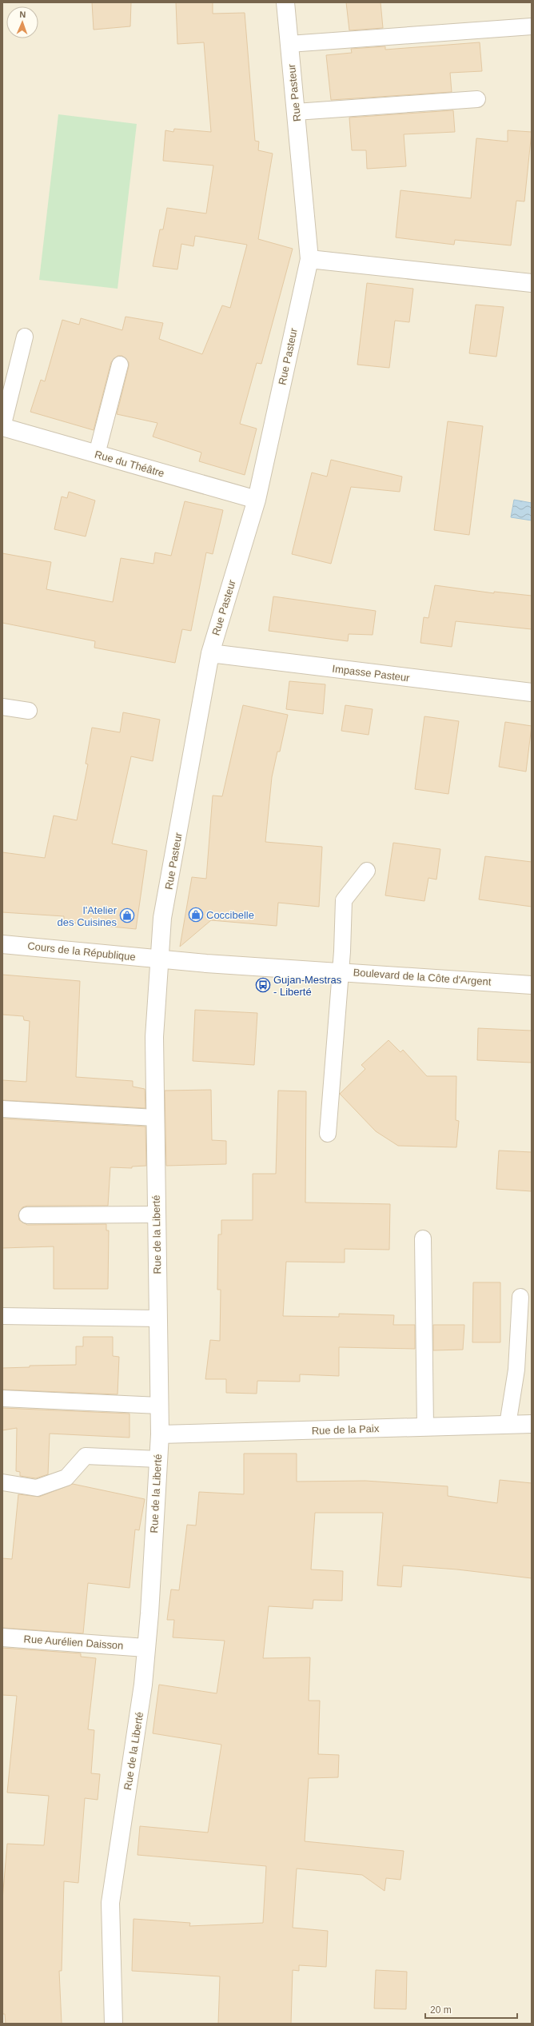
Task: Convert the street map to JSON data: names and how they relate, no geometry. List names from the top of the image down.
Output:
{
  "streets": {
    "street": [
      "Rue Pasteur",
      "Rue du Théâtre",
      "Impasse Pasteur",
      "Cours de la République",
      "Boulevard de la Côte d'Argent",
      "Rue de la Liberté",
      "Rue de la Paix",
      "Rue Aurélien Daisson"
    ]
  },
  "crossings": [
    ["Rue Pasteur", "Rue du Théâtre"],
    ["Rue Pasteur", "Impasse Pasteur"],
    ["Rue Pasteur", "Cours de la République"],
    ["Rue Pasteur", "Boulevard de la Côte d'Argent"],
    ["Rue Pasteur", "Rue de la Liberté"],
    ["Cours de la République", "Boulevard de la Côte d'Argent"],
    ["Cours de la République", "Rue de la Liberté"],
    ["Boulevard de la Côte d'Argent", "Rue de la Liberté"],
    ["Rue de la Liberté", "Rue de la Paix"],
    ["Rue de la Liberté", "Rue Aurélien Daisson"]
  ],
  "places": {
    "shop": ["Coccibelle", "l'Atelier des Cuisines"],
    "bus stop": ["Gujan-Mestras - Liberté"]
  },
  "scale_bar": "20 m",
  "north": "top"
}
